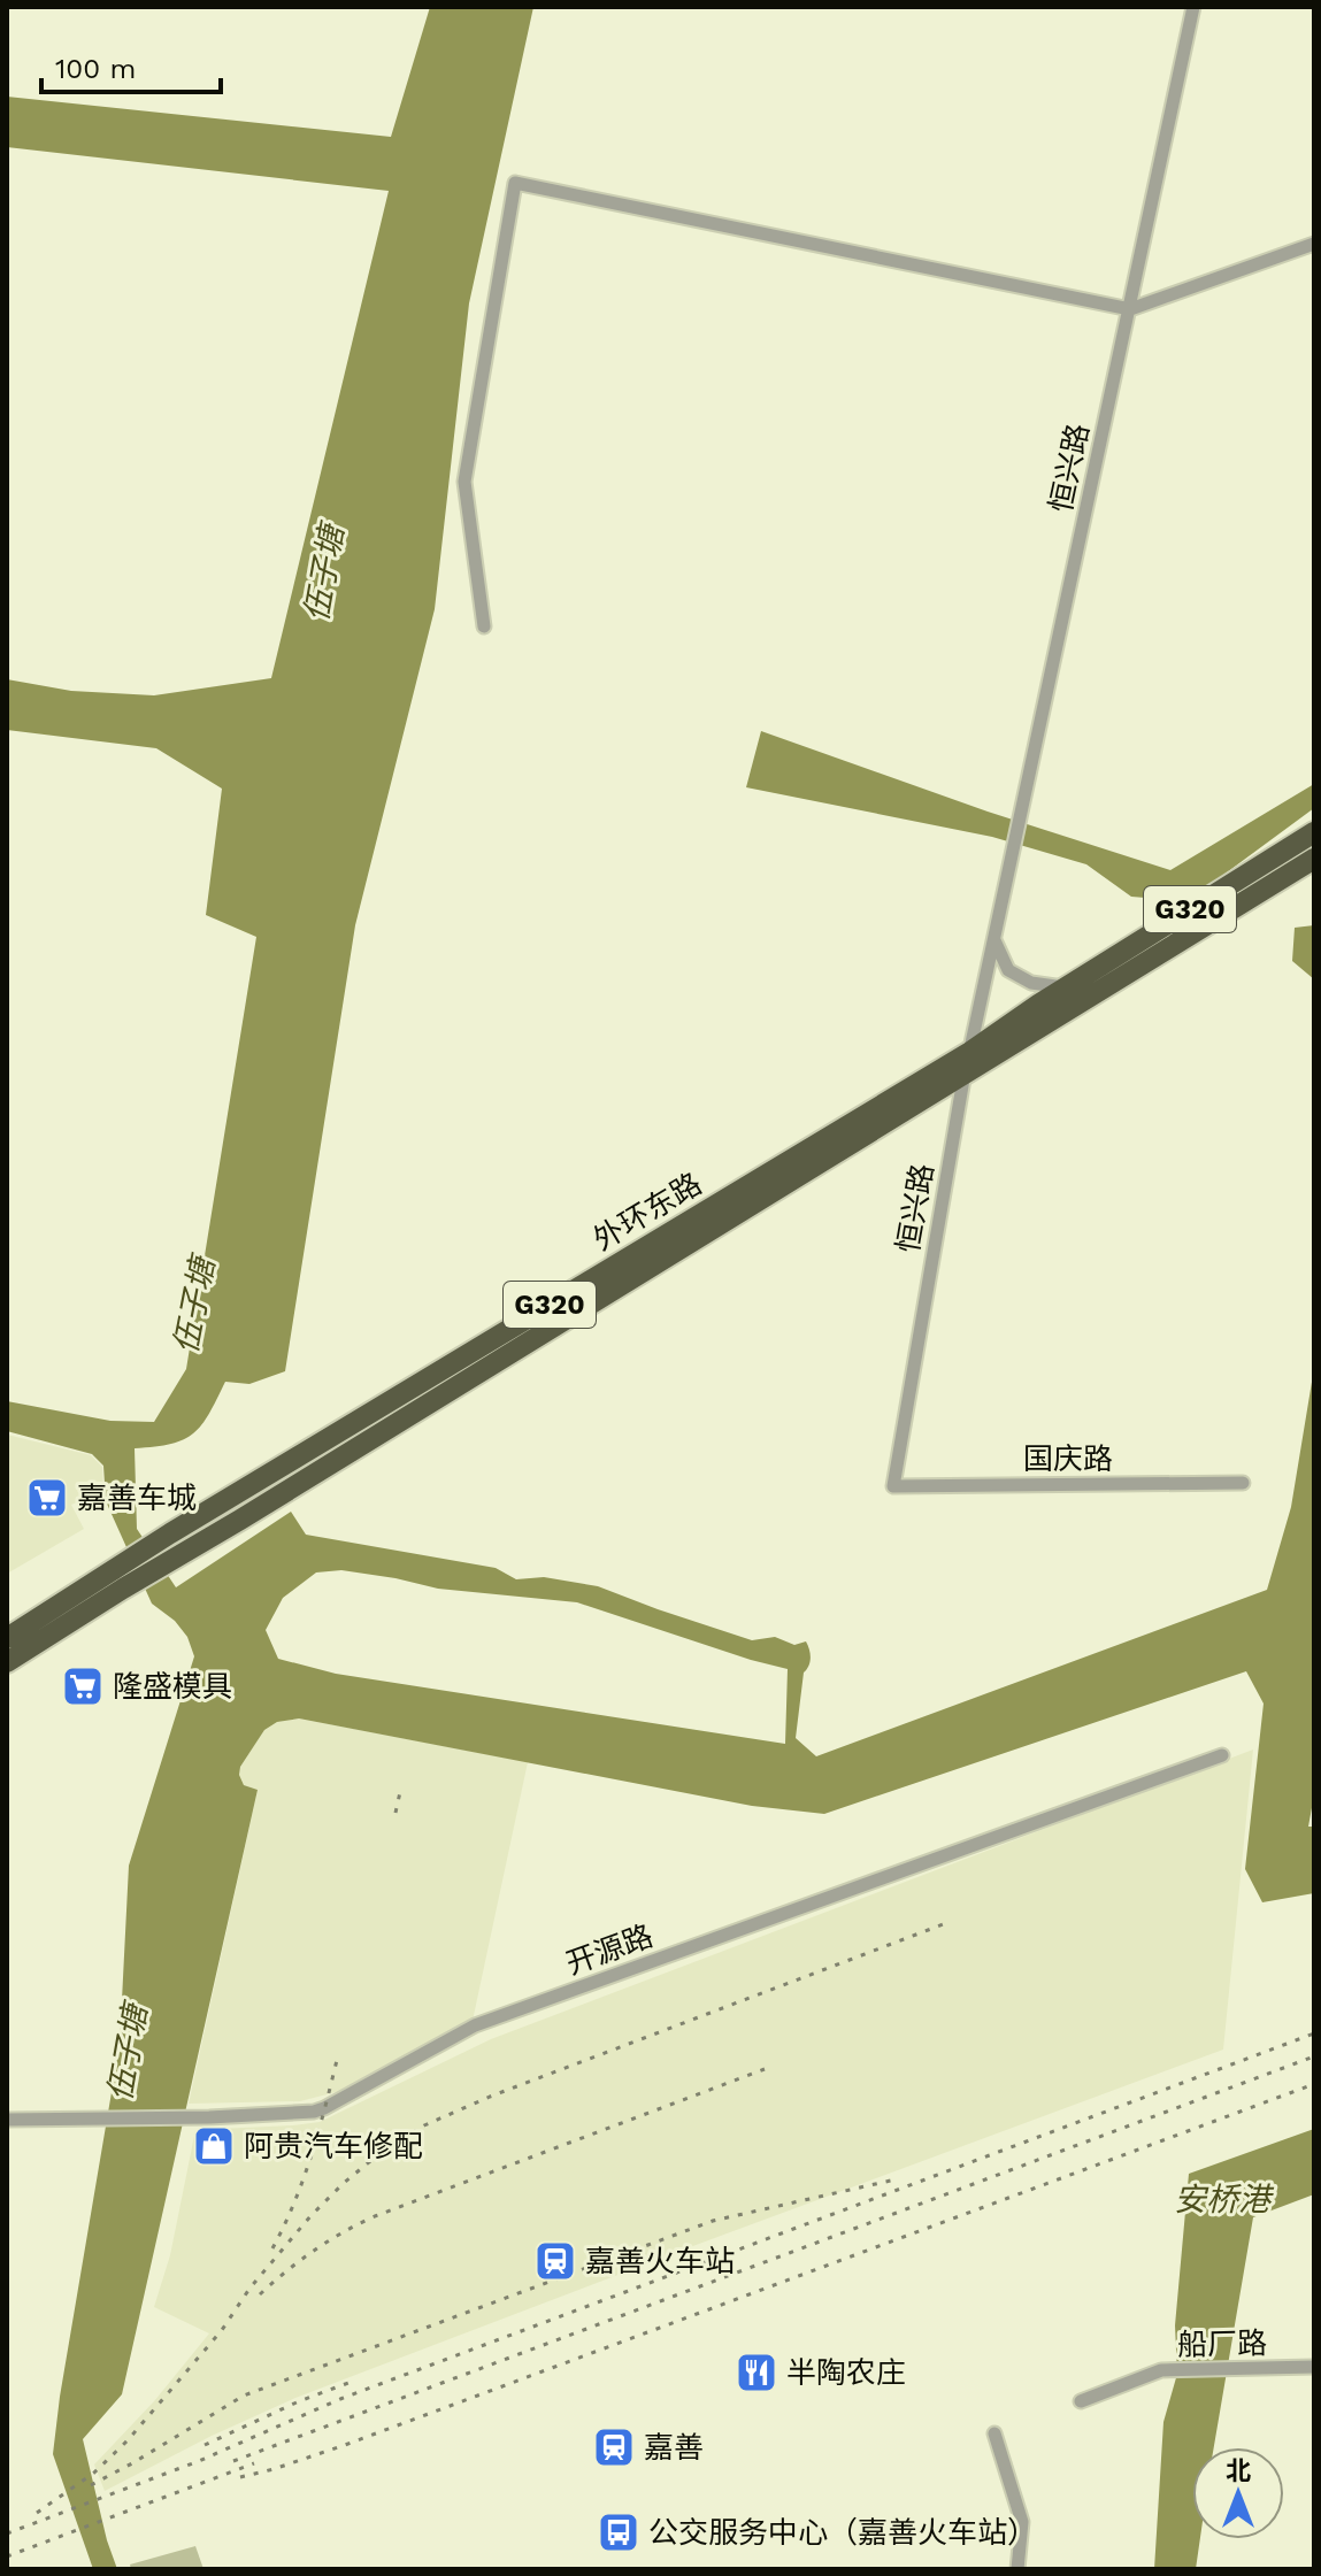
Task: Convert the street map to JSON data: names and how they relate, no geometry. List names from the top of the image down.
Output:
{
  "streets": {
    "highway": ["G320", "外环东路"],
    "street": [
      "恒兴路",
      "国庆路",
      "开源路",
      "船厂路"
    ]
  },
  "crossings": [
    ["恒兴路", "外环东路"],
    ["恒兴路", "国庆路"]
  ],
  "water": ["伍子塘", "安桥港"],
  "places": {
    "supermarket": ["嘉善车城", "隆盛模具"],
    "shop": ["阿贵汽车修配"],
    "station": ["嘉善火车站", "嘉善"],
    "restaurant": ["半陶农庄"],
    "bus stop": ["公交服务中心（嘉善火车站）"]
  },
  "scale_bar": "100 m",
  "north": "top"
}
